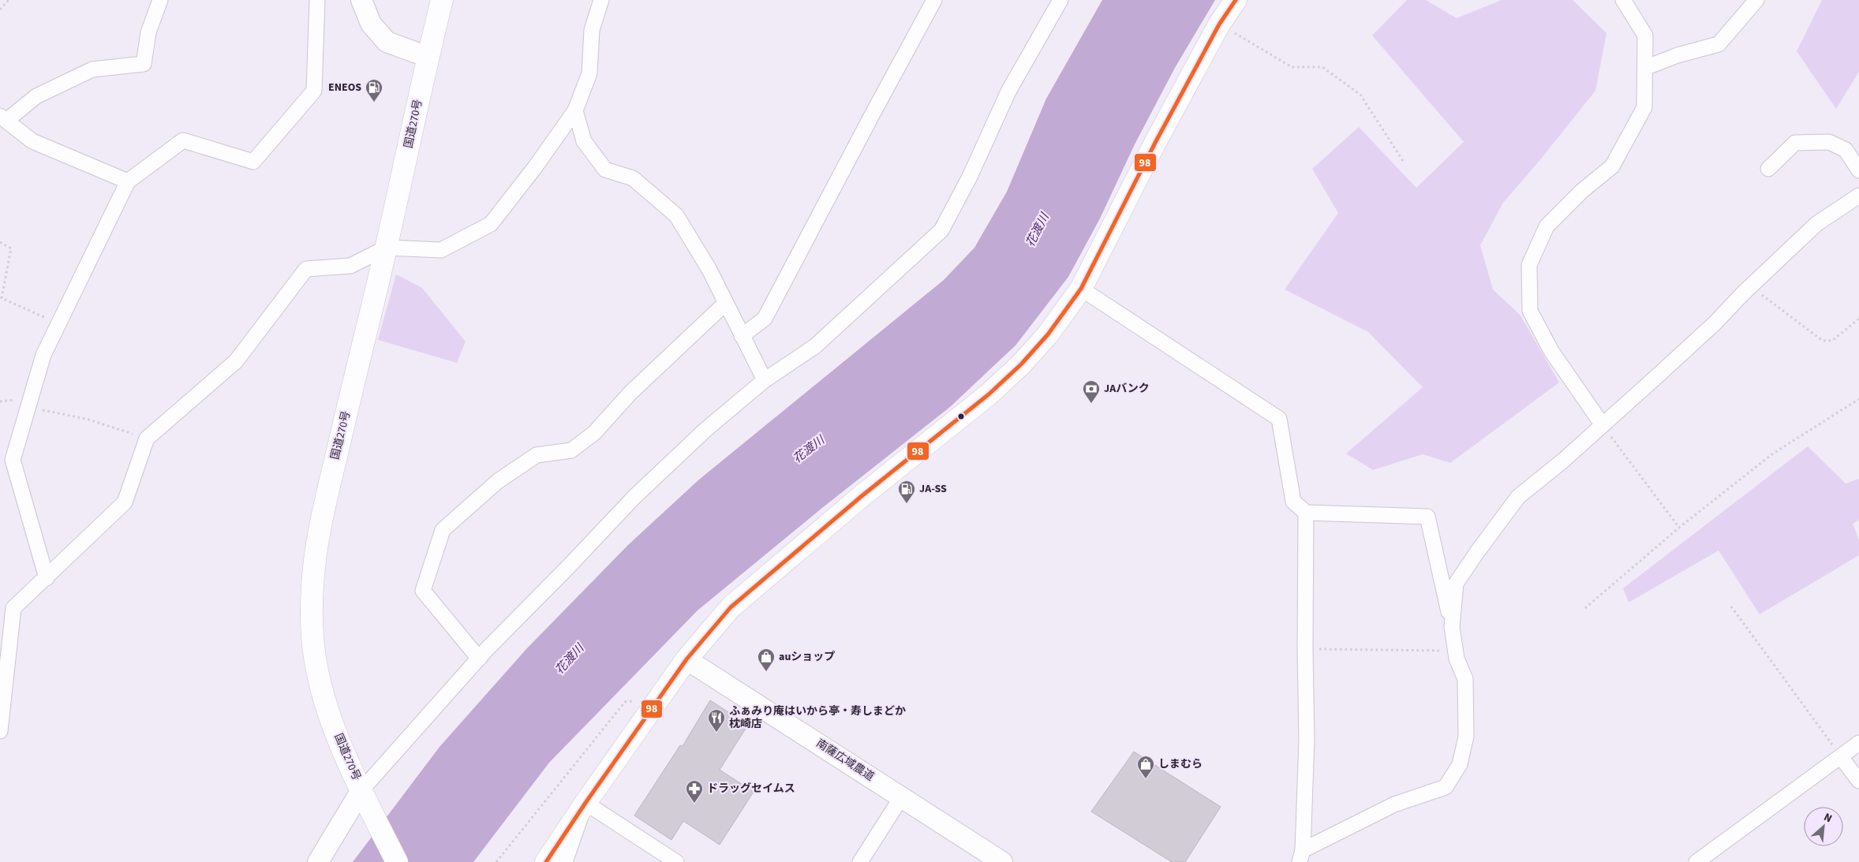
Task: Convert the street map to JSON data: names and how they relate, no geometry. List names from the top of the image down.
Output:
{
  "streets": {
    "highway": ["国道270号"],
    "street": ["南薩広域農道"]
  },
  "water": ["花渡川"],
  "places": {
    "fuel station": ["ENEOS", "JA-SS"],
    "bank": ["JAバンク"],
    "shop": ["auショップ", "しまむら"],
    "restaurant": ["ふぁみり庵はいから亭・寿しまどか 枕崎店"],
    "pharmacy": ["ドラッグセイムス"]
  },
  "lines": ["transit line 98"],
  "north": "top right"
}
